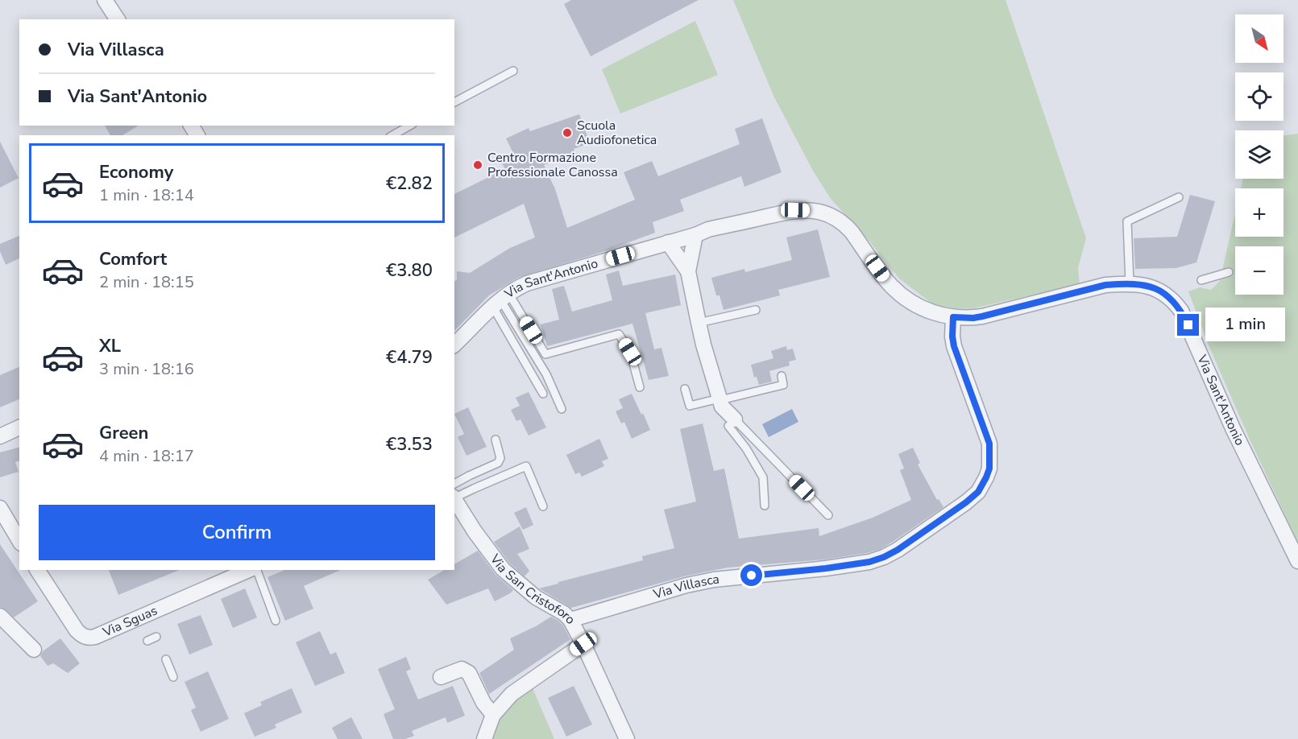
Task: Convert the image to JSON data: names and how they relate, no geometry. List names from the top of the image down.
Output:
{
  "streets": {
    "street": [
      "Via Sant'Antonio",
      "Via Villasca",
      "Via San Cristoforo",
      "Via Sguas"
    ]
  },
  "crossings": [
    ["Via Sant'Antonio", "Via Villasca"],
    ["Via Villasca", "Via San Cristoforo"]
  ],
  "places": ["Scuola Audiofonetica", "Centro Formazione Professionale Canossa"],
  "north": "bottom right",
  "page": {
    "map_buttons": ["+", "−"],
    "banner": ["Via Villasca", "Via Sant'Antonio"],
    "list": [
      {
        "name": "Economy",
        "note": "1 min · 18:14",
        "value": "€2.82"
      },
      {
        "name": "Comfort",
        "note": "2 min · 18:15",
        "value": "€3.80"
      },
      {
        "name": "XL",
        "note": "3 min · 18:16",
        "value": "€4.79"
      },
      {
        "name": "Green",
        "note": "4 min · 18:17",
        "value": "€3.53"
      }
    ],
    "bubble": "1 min",
    "buttons": "Confirm"
  }
}
